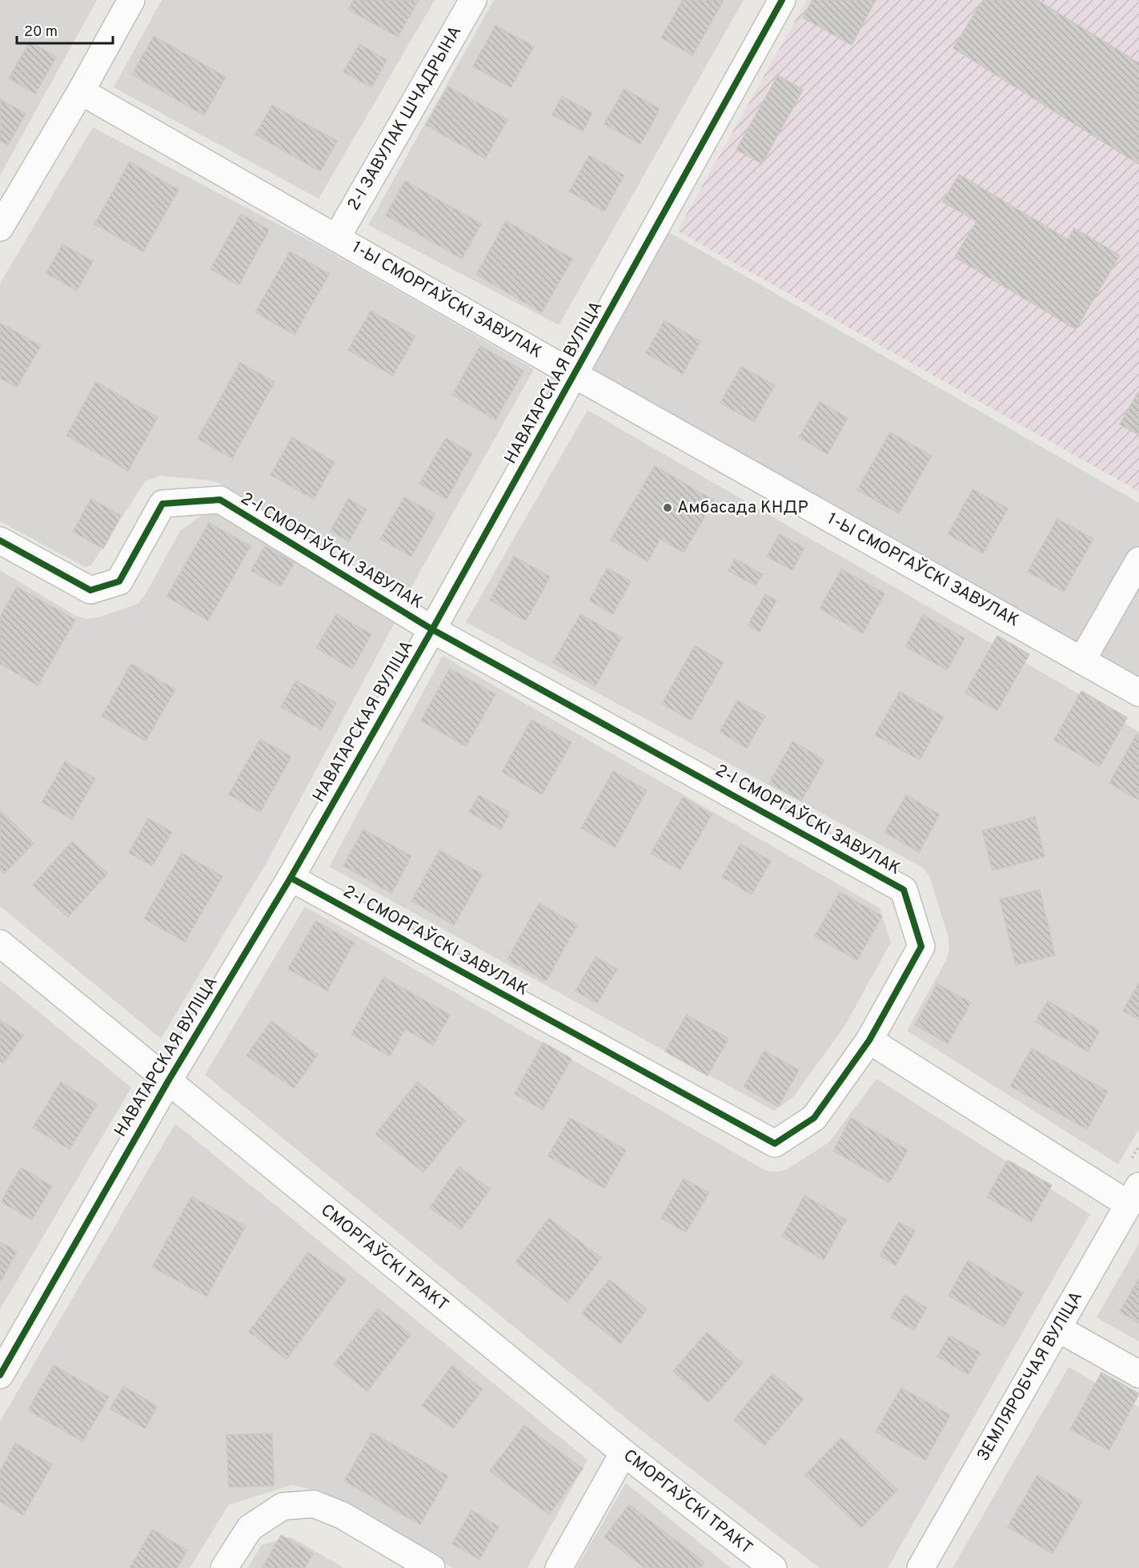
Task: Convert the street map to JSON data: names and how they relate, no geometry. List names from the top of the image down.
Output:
{
  "streets": {
    "street": [
      "2-І ЗАВУЛАК ШЧАДРЫНА",
      "1-Ы СМОРГАЎСКІ ЗАВУЛАК",
      "НАВАТАРСКАЯ ВУЛІЦА",
      "2-І СМОРГАЎСКІ ЗАВУЛАК",
      "СМОРГАЎСКІ ТРАКТ",
      "ЗЕМЛЯРОБЧАЯ ВУЛІЦА"
    ]
  },
  "crossings": [
    ["2-І ЗАВУЛАК ШЧАДРЫНА", "1-Ы СМОРГАЎСКІ ЗАВУЛАК"],
    ["1-Ы СМОРГАЎСКІ ЗАВУЛАК", "НАВАТАРСКАЯ ВУЛІЦА"],
    ["НАВАТАРСКАЯ ВУЛІЦА", "2-І СМОРГАЎСКІ ЗАВУЛАК"],
    ["НАВАТАРСКАЯ ВУЛІЦА", "СМОРГАЎСКІ ТРАКТ"]
  ],
  "places": ["Амбасада КНДР"],
  "scale_bar": "20 m"
}
